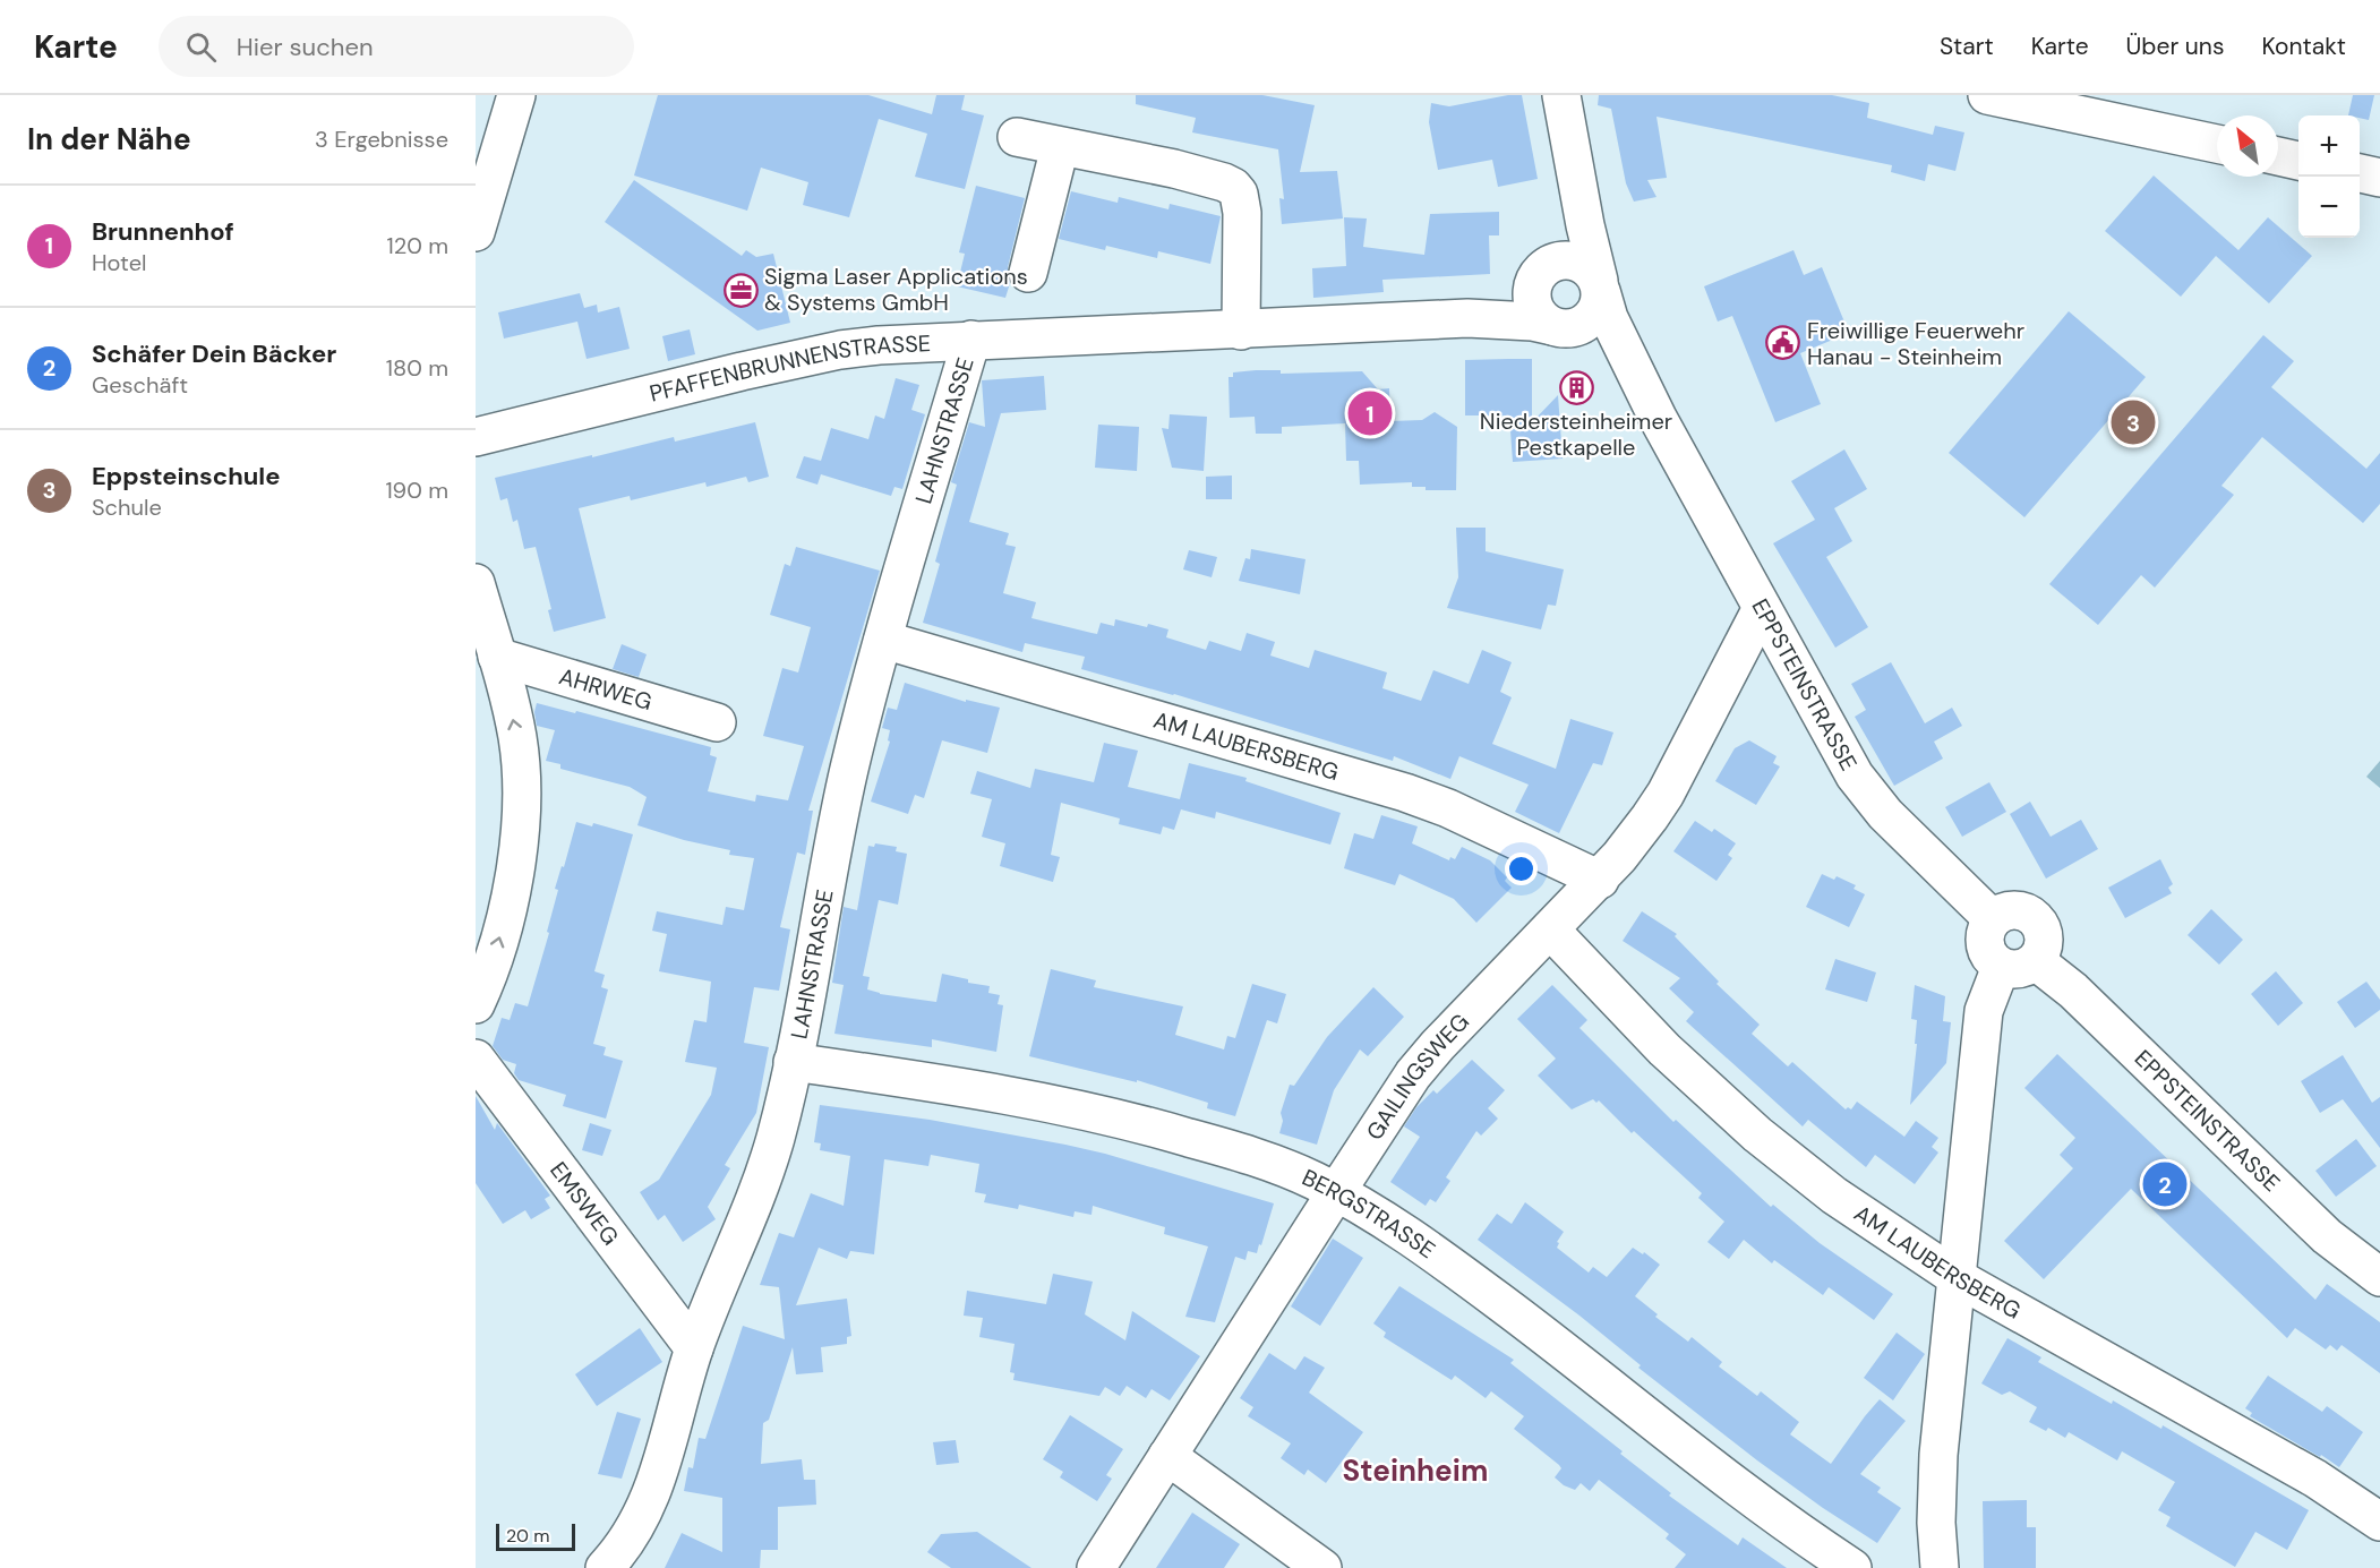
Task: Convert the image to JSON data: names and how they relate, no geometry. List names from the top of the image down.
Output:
{
  "streets": {
    "street": [
      "PFAFFENBRUNNENSTRASSE",
      "LAHNSTRASSE",
      "EPPSTEINSTRASSE",
      "AHRWEG",
      "AM LAUBERSBERG",
      "GAILINGSWEG",
      "EMSWEG",
      "BERGSTRASSE"
    ]
  },
  "crossings": [
    ["PFAFFENBRUNNENSTRASSE", "LAHNSTRASSE"],
    ["PFAFFENBRUNNENSTRASSE", "EPPSTEINSTRASSE"],
    ["LAHNSTRASSE", "AM LAUBERSBERG"],
    ["LAHNSTRASSE", "EMSWEG"],
    ["LAHNSTRASSE", "BERGSTRASSE"],
    ["EPPSTEINSTRASSE", "GAILINGSWEG"],
    ["AM LAUBERSBERG", "GAILINGSWEG"],
    ["GAILINGSWEG", "BERGSTRASSE"]
  ],
  "districts": ["Steinheim"],
  "places": {
    "office": ["Sigma Laser Applications & Systems GmbH"],
    "public building": ["Freiwillige Feuerwehr Hanau - Steinheim"],
    "building": ["Niedersteinheimer Pestkapelle"]
  },
  "scale_bar": "20 m",
  "north": "top left",
  "page": {
    "header": "Karte",
    "search": "Hier suchen",
    "nav": [
      "Start",
      "Karte",
      "Über uns",
      "Kontakt"
    ],
    "heading": ["In der Nähe", "3 Ergebnisse"],
    "map_buttons": ["+", "−"],
    "list": [
      {
        "mark": "1",
        "name": "Brunnenhof",
        "note": "Hotel",
        "value": "120 m"
      },
      {
        "mark": "2",
        "name": "Schäfer Dein Bäcker",
        "note": "Geschäft",
        "value": "180 m"
      },
      {
        "mark": "3",
        "name": "Eppsteinschule",
        "note": "Schule",
        "value": "190 m"
      }
    ],
    "pins": ["1", "3", "2"],
    "scale": "20 m"
  }
}
